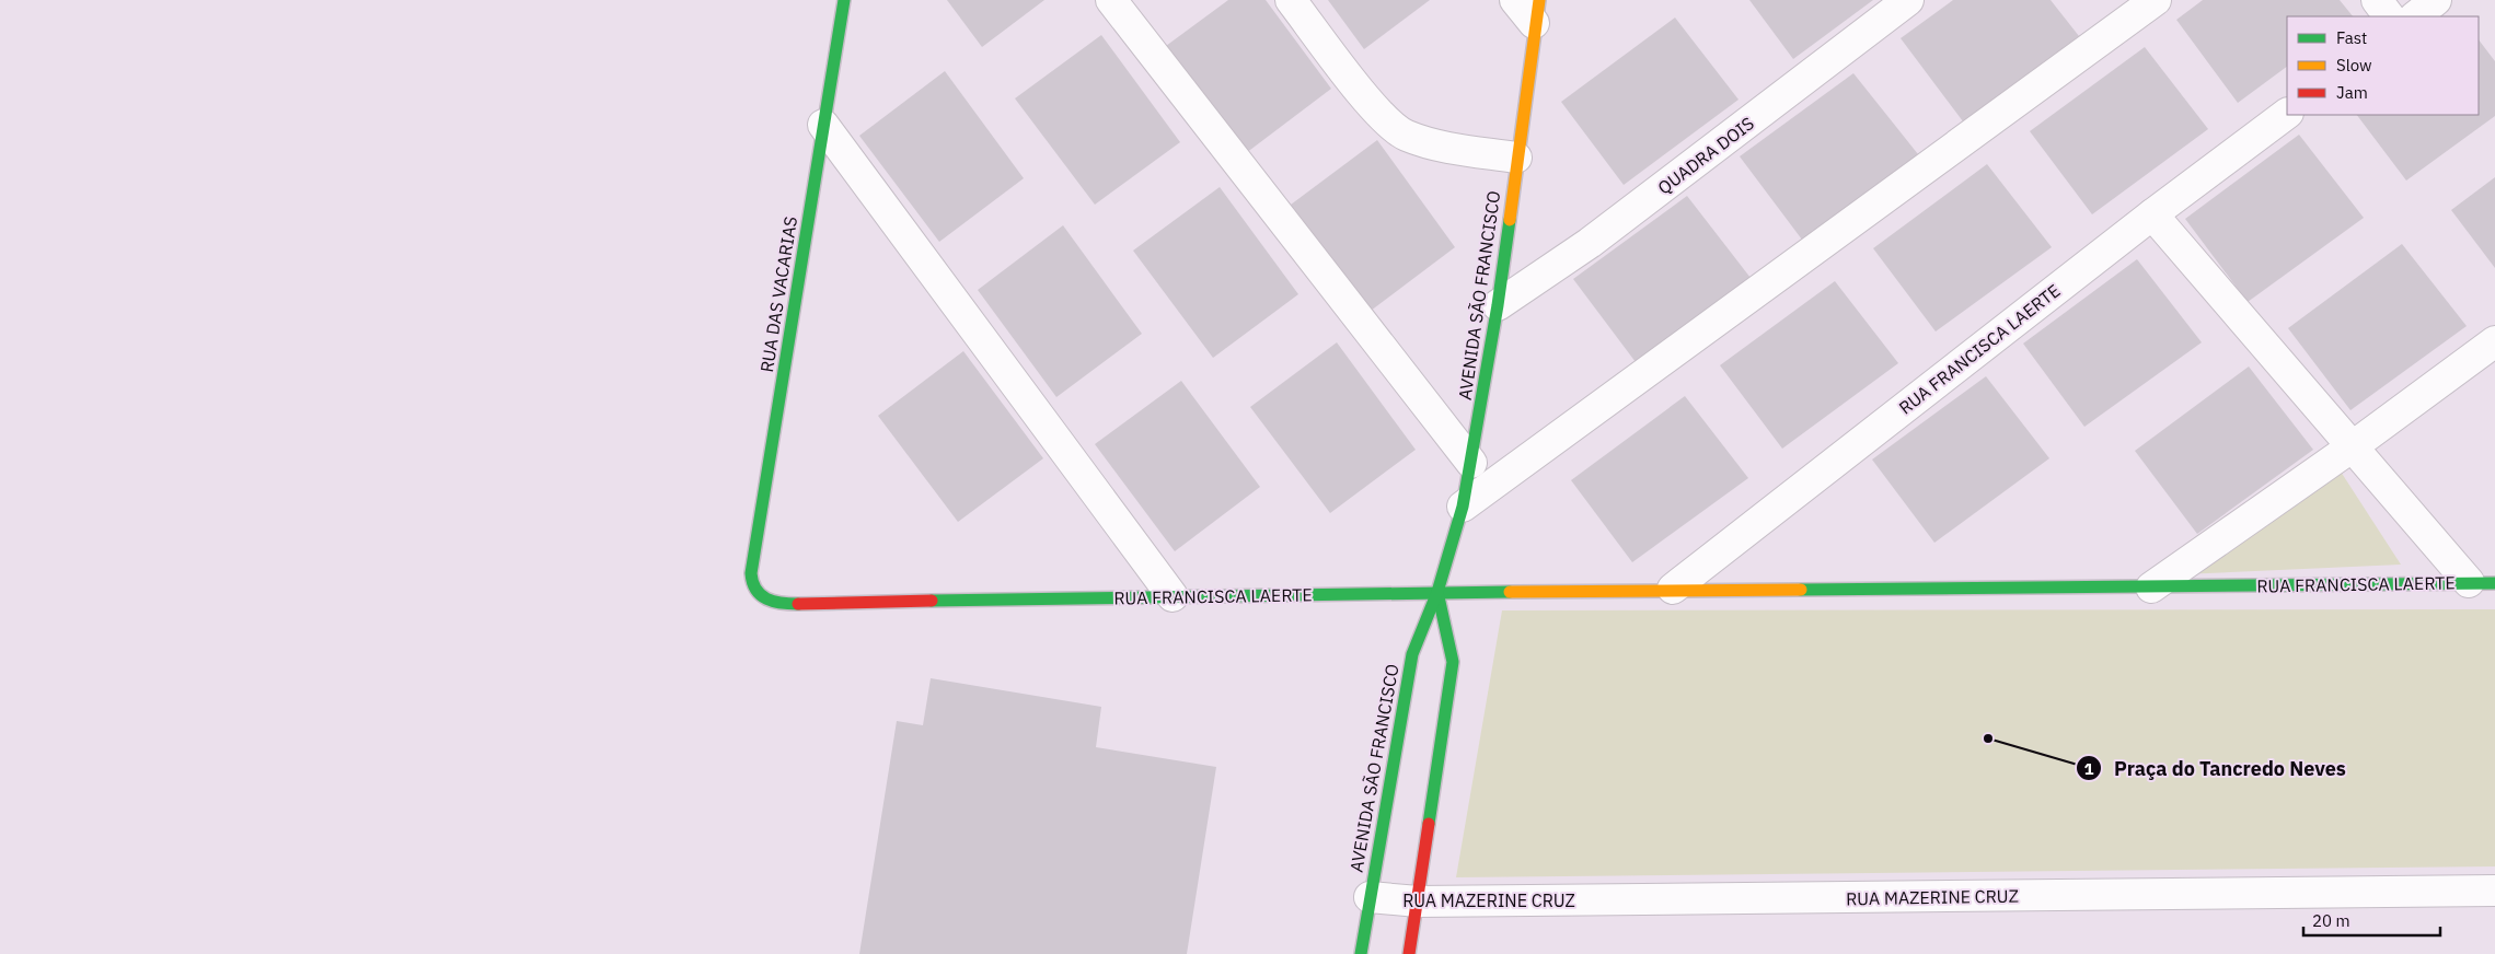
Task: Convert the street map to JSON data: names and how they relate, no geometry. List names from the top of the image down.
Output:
{
  "streets": {
    "street": [
      "QUADRA DOIS",
      "RUA DAS VACARIAS",
      "AVENIDA SÃO FRANCISCO",
      "RUA FRANCISCA LAERTE",
      "RUA MAZERINE CRUZ"
    ]
  },
  "crossings": [
    ["QUADRA DOIS", "AVENIDA SÃO FRANCISCO"],
    ["RUA DAS VACARIAS", "RUA FRANCISCA LAERTE"],
    ["AVENIDA SÃO FRANCISCO", "RUA FRANCISCA LAERTE"],
    ["AVENIDA SÃO FRANCISCO", "RUA MAZERINE CRUZ"]
  ],
  "places": ["Praça do Tancredo Neves"],
  "legend": ["Fast", "Slow", "Jam"],
  "scale_bar": "20 m"
}
